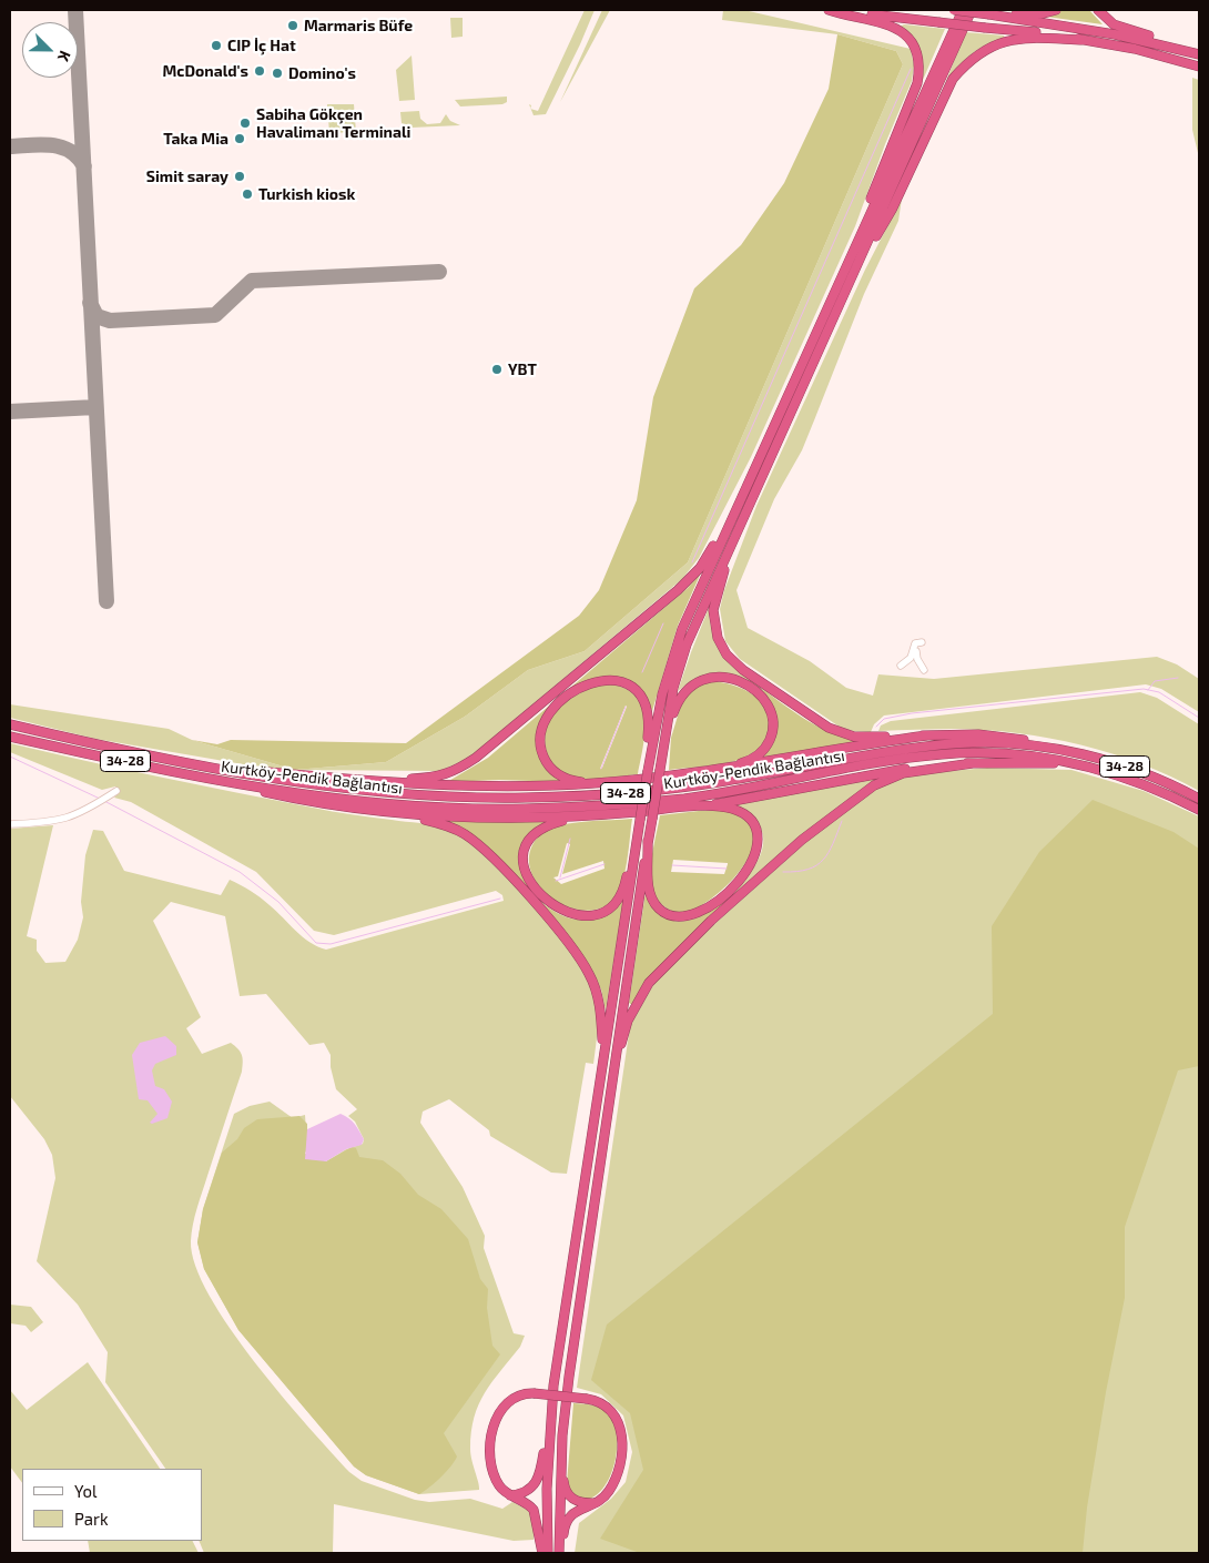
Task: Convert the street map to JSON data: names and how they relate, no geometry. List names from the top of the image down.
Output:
{
  "streets": {
    "highway": ["34-28", "Kurtköy-Pendik Bağlantısı"]
  },
  "places": [
    "Marmaris Büfe",
    "CIP İç Hat",
    "McDonald's",
    "Domino's",
    "Sabiha Gökçen Havalimanı Terminali",
    "Taka Mia",
    "Simit saray",
    "Turkish kiosk",
    "YBT"
  ],
  "legend": ["Yol", "Park"],
  "north": "bottom right"
}
